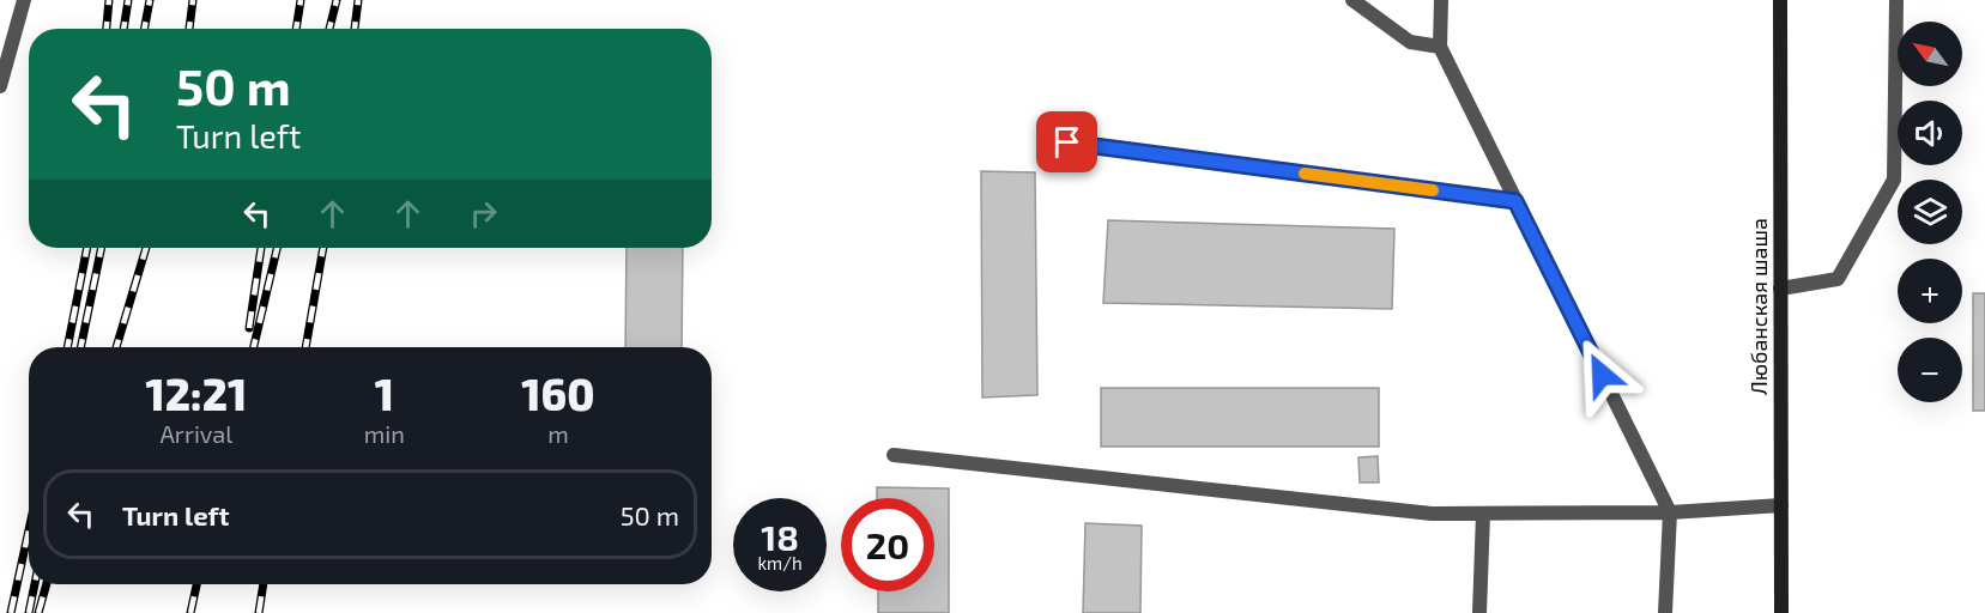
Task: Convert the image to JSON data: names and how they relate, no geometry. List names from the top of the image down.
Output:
{
  "streets": {
    "main road": ["Любанская шаша"]
  },
  "north": "top left",
  "page": {
    "map_buttons": ["+", "−"],
    "turn": ["50 m", "Turn left"],
    "eta": [
      "12:21",
      "Arrival",
      "1",
      "min",
      "160",
      "m"
    ],
    "list": [
      {
        "name": "Turn left",
        "value": "50 m"
      }
    ],
    "speed": "18 km/h",
    "limit": "20"
  }
}
